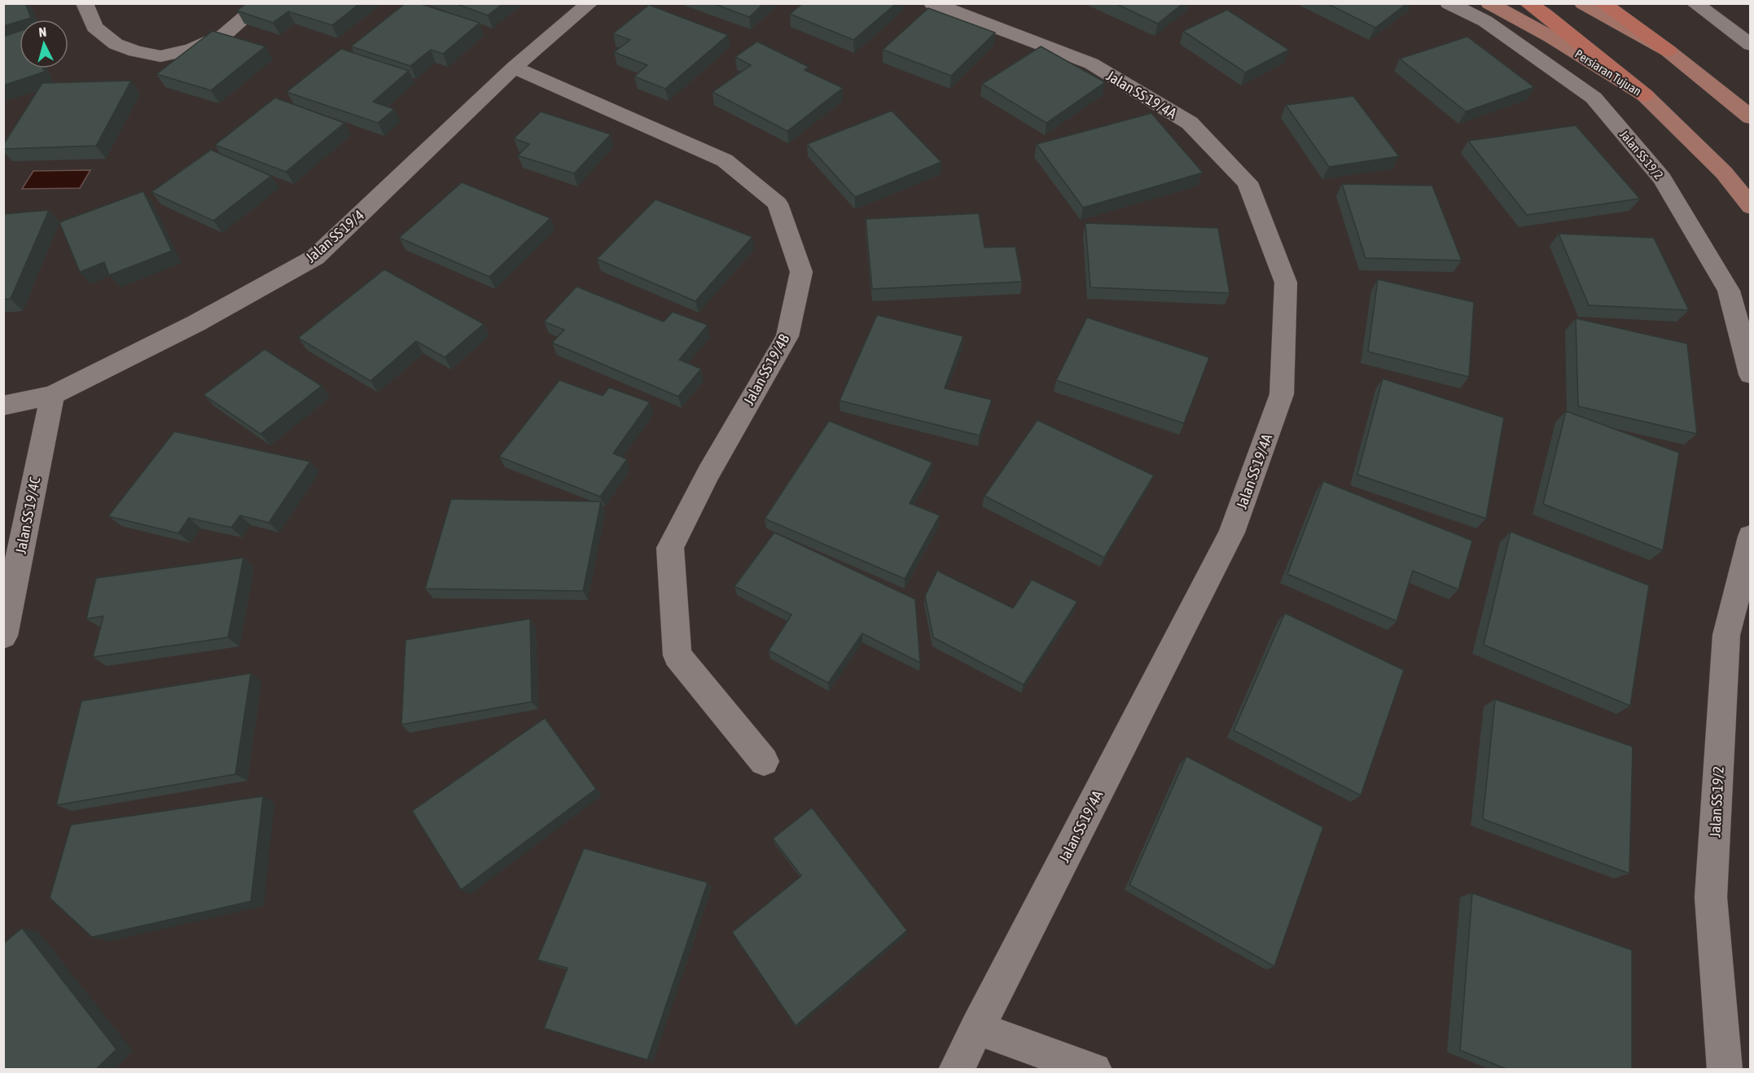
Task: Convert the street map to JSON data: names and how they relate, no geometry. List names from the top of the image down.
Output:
{
  "streets": {
    "main road": ["Persiaran Tujuan"],
    "street": [
      "Jalan SS 19/4A",
      "Jalan SS 19/2",
      "Jalan SS 19/4",
      "Jalan SS 19/4B",
      "Jalan SS 19/4C"
    ]
  },
  "crossings": [
    ["Jalan SS 19/4", "Jalan SS 19/4B"],
    ["Jalan SS 19/4", "Jalan SS 19/4C"]
  ],
  "north": "top"
}
